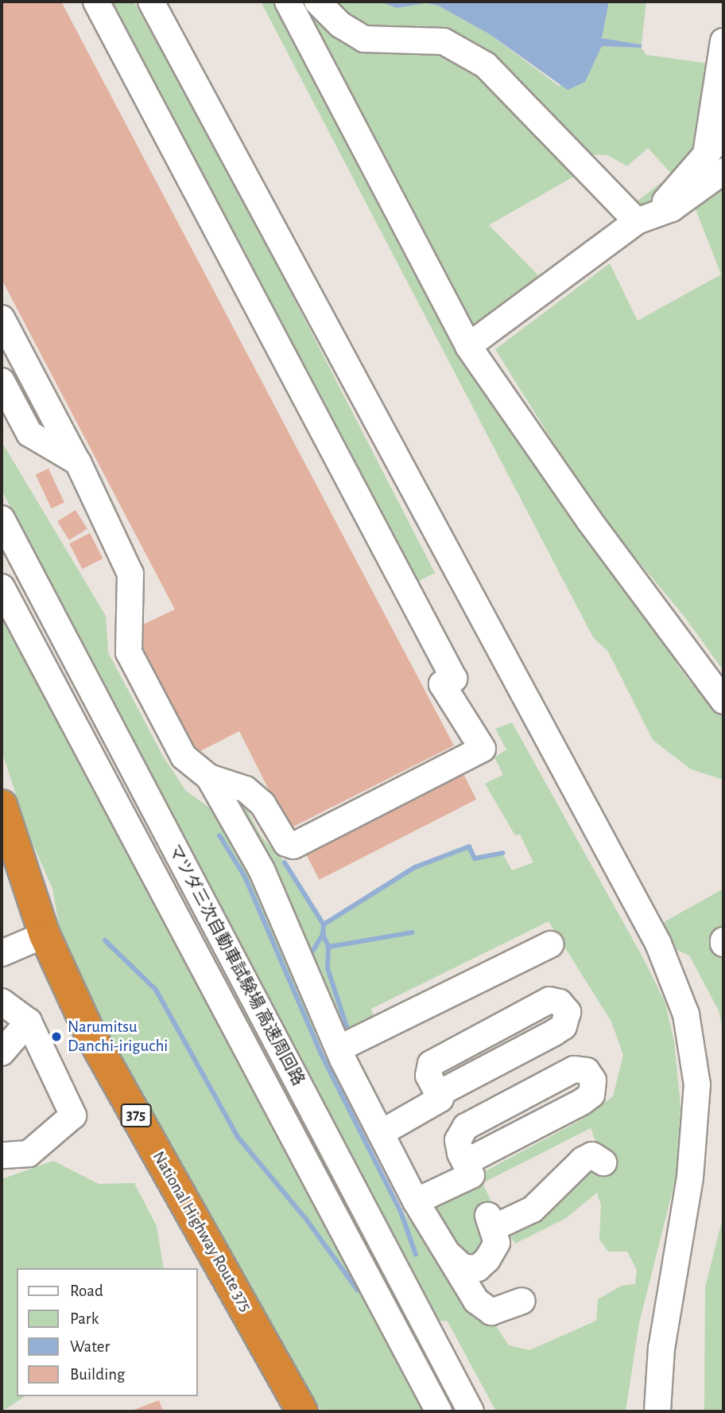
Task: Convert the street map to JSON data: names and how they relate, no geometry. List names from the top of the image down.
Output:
{
  "streets": {
    "highway": ["375", "National Highway Route 375"],
    "street": ["マツダ三次自動車試験場 高速周回路"]
  },
  "places": ["Narumitsu Danchi-iriguchi"],
  "legend": [
    "Road",
    "Park",
    "Water",
    "Building"
  ]
}
